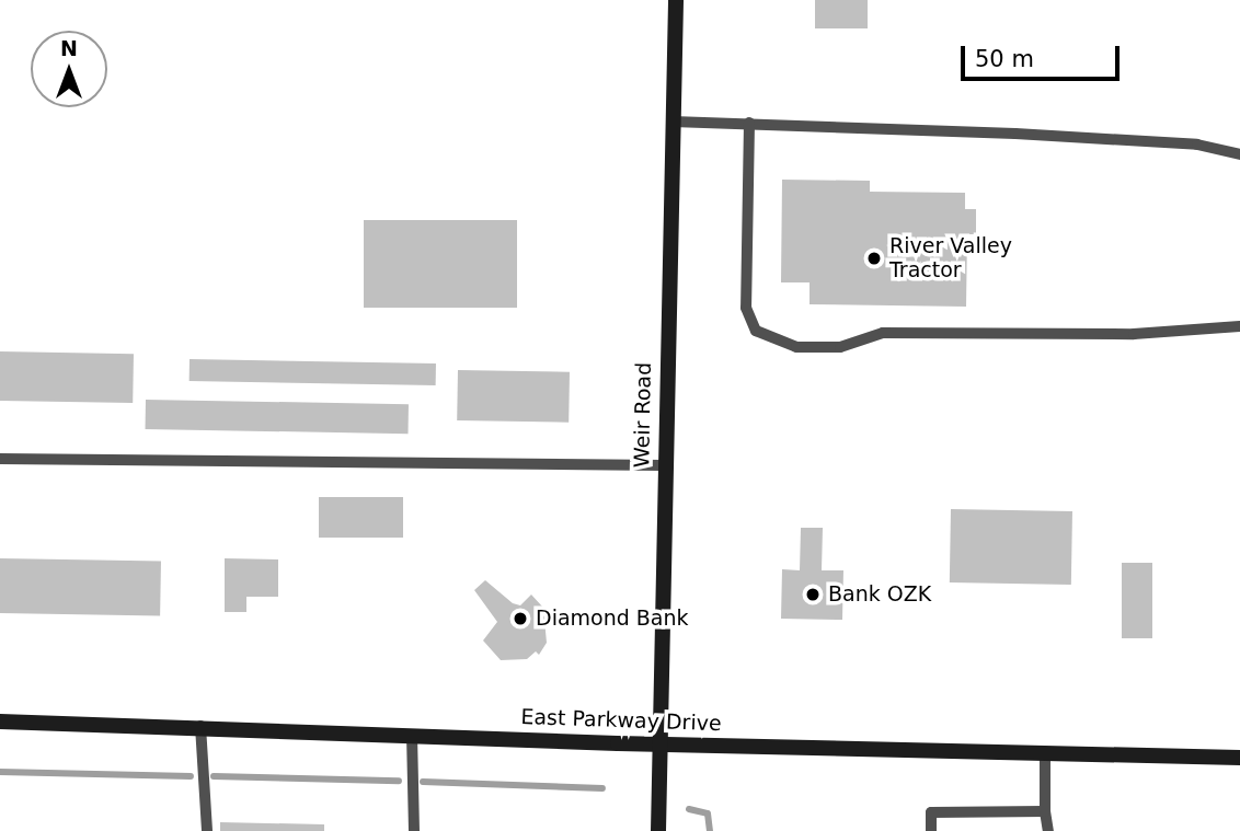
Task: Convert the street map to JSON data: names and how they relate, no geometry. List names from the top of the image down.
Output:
{
  "streets": {
    "main road": ["Weir Road", "East Parkway Drive"]
  },
  "crossings": [
    ["Weir Road", "East Parkway Drive"]
  ],
  "places": ["River Valley Tractor", "Bank OZK", "Diamond Bank"],
  "scale_bar": "50 m",
  "north": "top"
}
